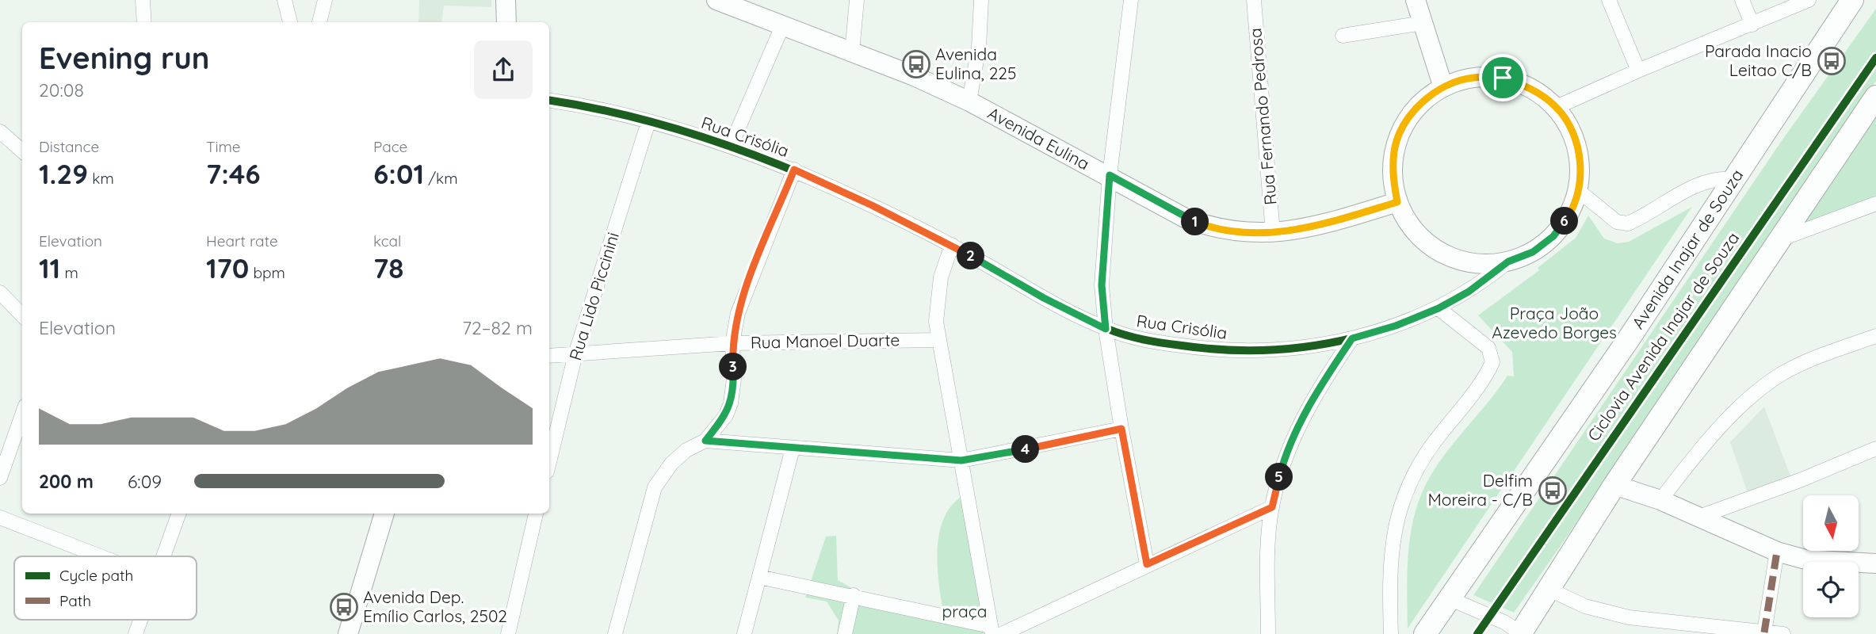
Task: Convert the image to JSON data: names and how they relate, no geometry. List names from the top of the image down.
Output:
{
  "streets": {
    "main road": ["Avenida Inajar de Souza"],
    "street": [
      "Rua Fernando Pedrosa",
      "Rua Crisólia",
      "Avenida Eulina",
      "Rua Lido Piccinini",
      "Rua Manoel Duarte"
    ],
    "cycle path": ["Ciclovia Avenida Inajar de Souza"]
  },
  "crossings": [
    ["Rua Fernando Pedrosa", "Avenida Eulina"],
    ["Rua Crisólia", "Avenida Eulina"],
    ["Rua Crisólia", "Rua Lido Piccinini"],
    ["Rua Lido Piccinini", "Rua Manoel Duarte"]
  ],
  "parks": ["Praça João Azevedo Borges", "praça"],
  "places": {
    "bus stop": [
      "Parada Inacio Leitao C/B",
      "Avenida Eulina, 225",
      "Delfim Moreira - C/B",
      "Avenida Dep. Emílio Carlos, 2502"
    ]
  },
  "legend": ["Cycle path", "Path"],
  "north": "bottom",
  "page": {
    "heading": ["Evening run", "20:08"],
    "stats": [
      ["Distance", "1.29 km"],
      ["Time", "7:46"],
      ["Pace", "6:01 /km"],
      ["Elevation", "11 m"],
      ["Heart rate", "170 bpm"],
      ["kcal", "78"]
    ],
    "pins": [
      "6",
      "1",
      "2",
      "3",
      "4",
      "5"
    ],
    "chart": ["Elevation", "72–82 m"],
    "list": [
      {
        "name": "200 m",
        "note": "6:09"
      }
    ]
  }
}
